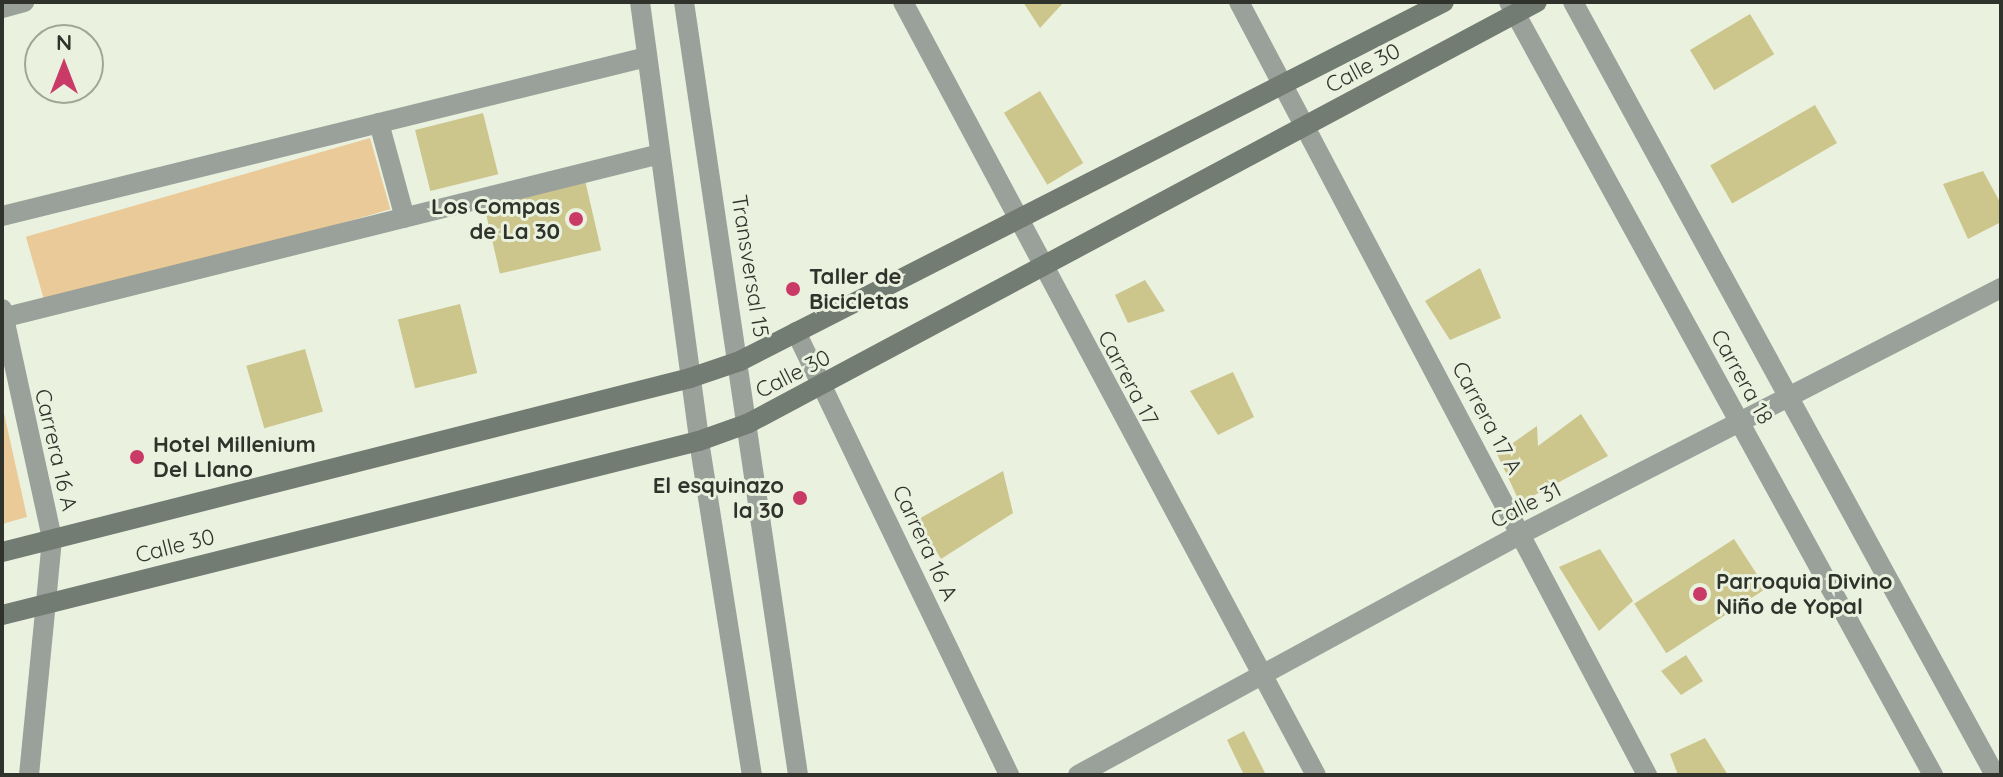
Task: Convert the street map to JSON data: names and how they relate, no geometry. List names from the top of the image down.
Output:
{
  "streets": {
    "main road": ["Calle 30"],
    "street": [
      "Transversal 15",
      "Carrera 18",
      "Carrera 17",
      "Carrera 17 A",
      "Carrera 16 A",
      "Calle 31"
    ]
  },
  "crossings": [
    ["Calle 30", "Transversal 15"],
    ["Calle 30", "Carrera 18"],
    ["Calle 30", "Carrera 17"],
    ["Calle 30", "Carrera 17 A"],
    ["Calle 30", "Carrera 16 A"],
    ["Carrera 18", "Calle 31"],
    ["Carrera 17", "Calle 31"],
    ["Carrera 17 A", "Calle 31"]
  ],
  "places": [
    "Los Compas de La 30",
    "Taller de Bicicletas",
    "Hotel Millenium Del Llano",
    "El esquinazo la 30",
    "Parroquia Divino Niño de Yopal"
  ],
  "north": "top"
}
